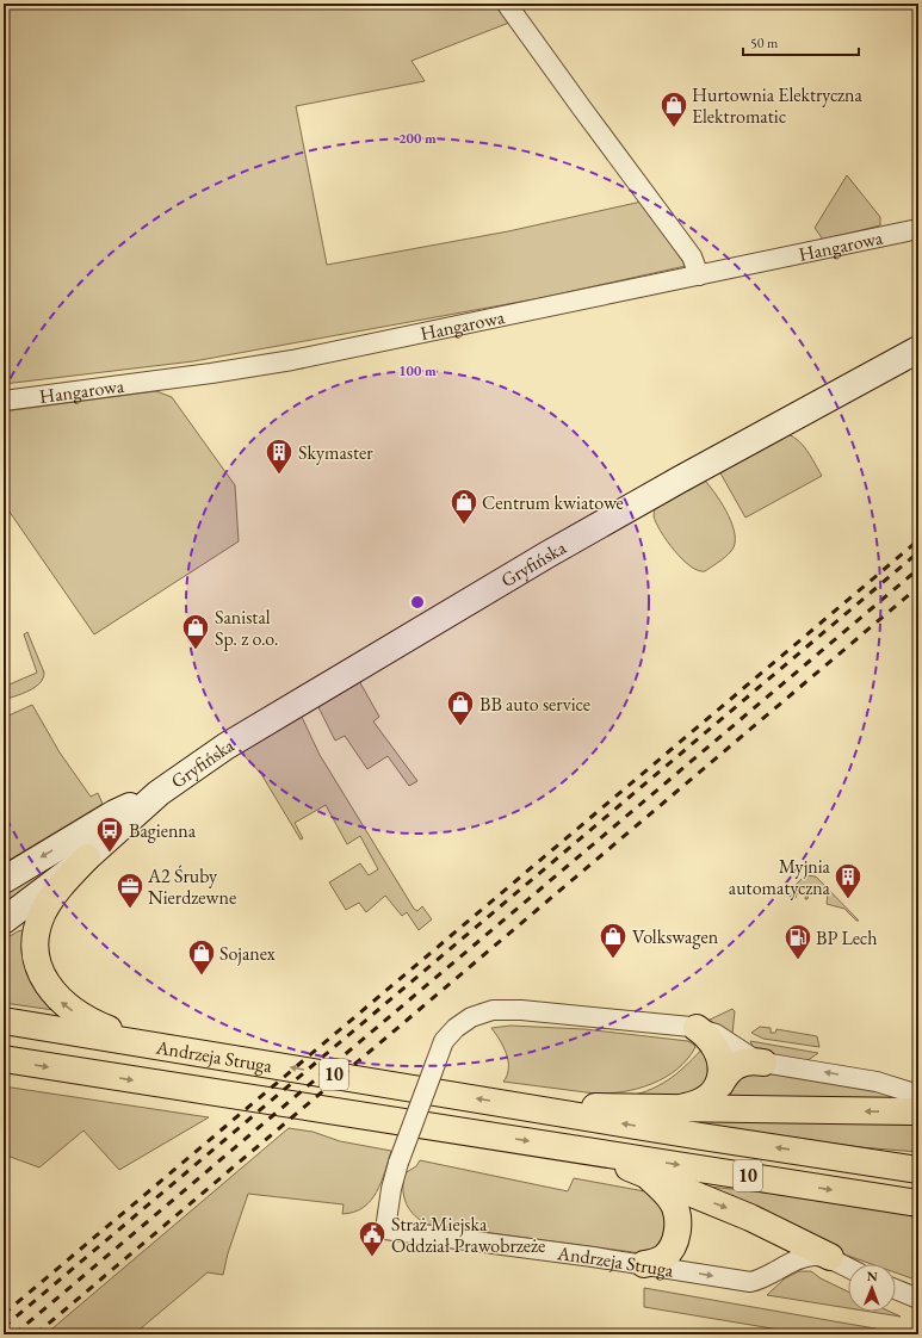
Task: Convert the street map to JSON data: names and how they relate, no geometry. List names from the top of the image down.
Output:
{
  "streets": {
    "main road": ["Andrzeja Struga", "10"],
    "street": ["Hangarowa", "Gryfińska"]
  },
  "places": {
    "shop": [
      "Hurtownia Elektryczna Elektromatic",
      "Centrum kwiatowe",
      "Sanistal Sp. z o.o.",
      "BB auto service",
      "Volkswagen",
      "Sojanex"
    ],
    "building": ["Skymaster", "Myjnia automatyczna"],
    "bus stop": ["Bagienna"],
    "office": ["A2 Śruby Nierdzewne"],
    "fuel station": ["BP Lech"],
    "public building": ["Straż Miejska Oddział Prawobrzeże"]
  },
  "scale_bar": "50 m",
  "north": "top",
  "rings": ["200 m", "100 m"]
}
